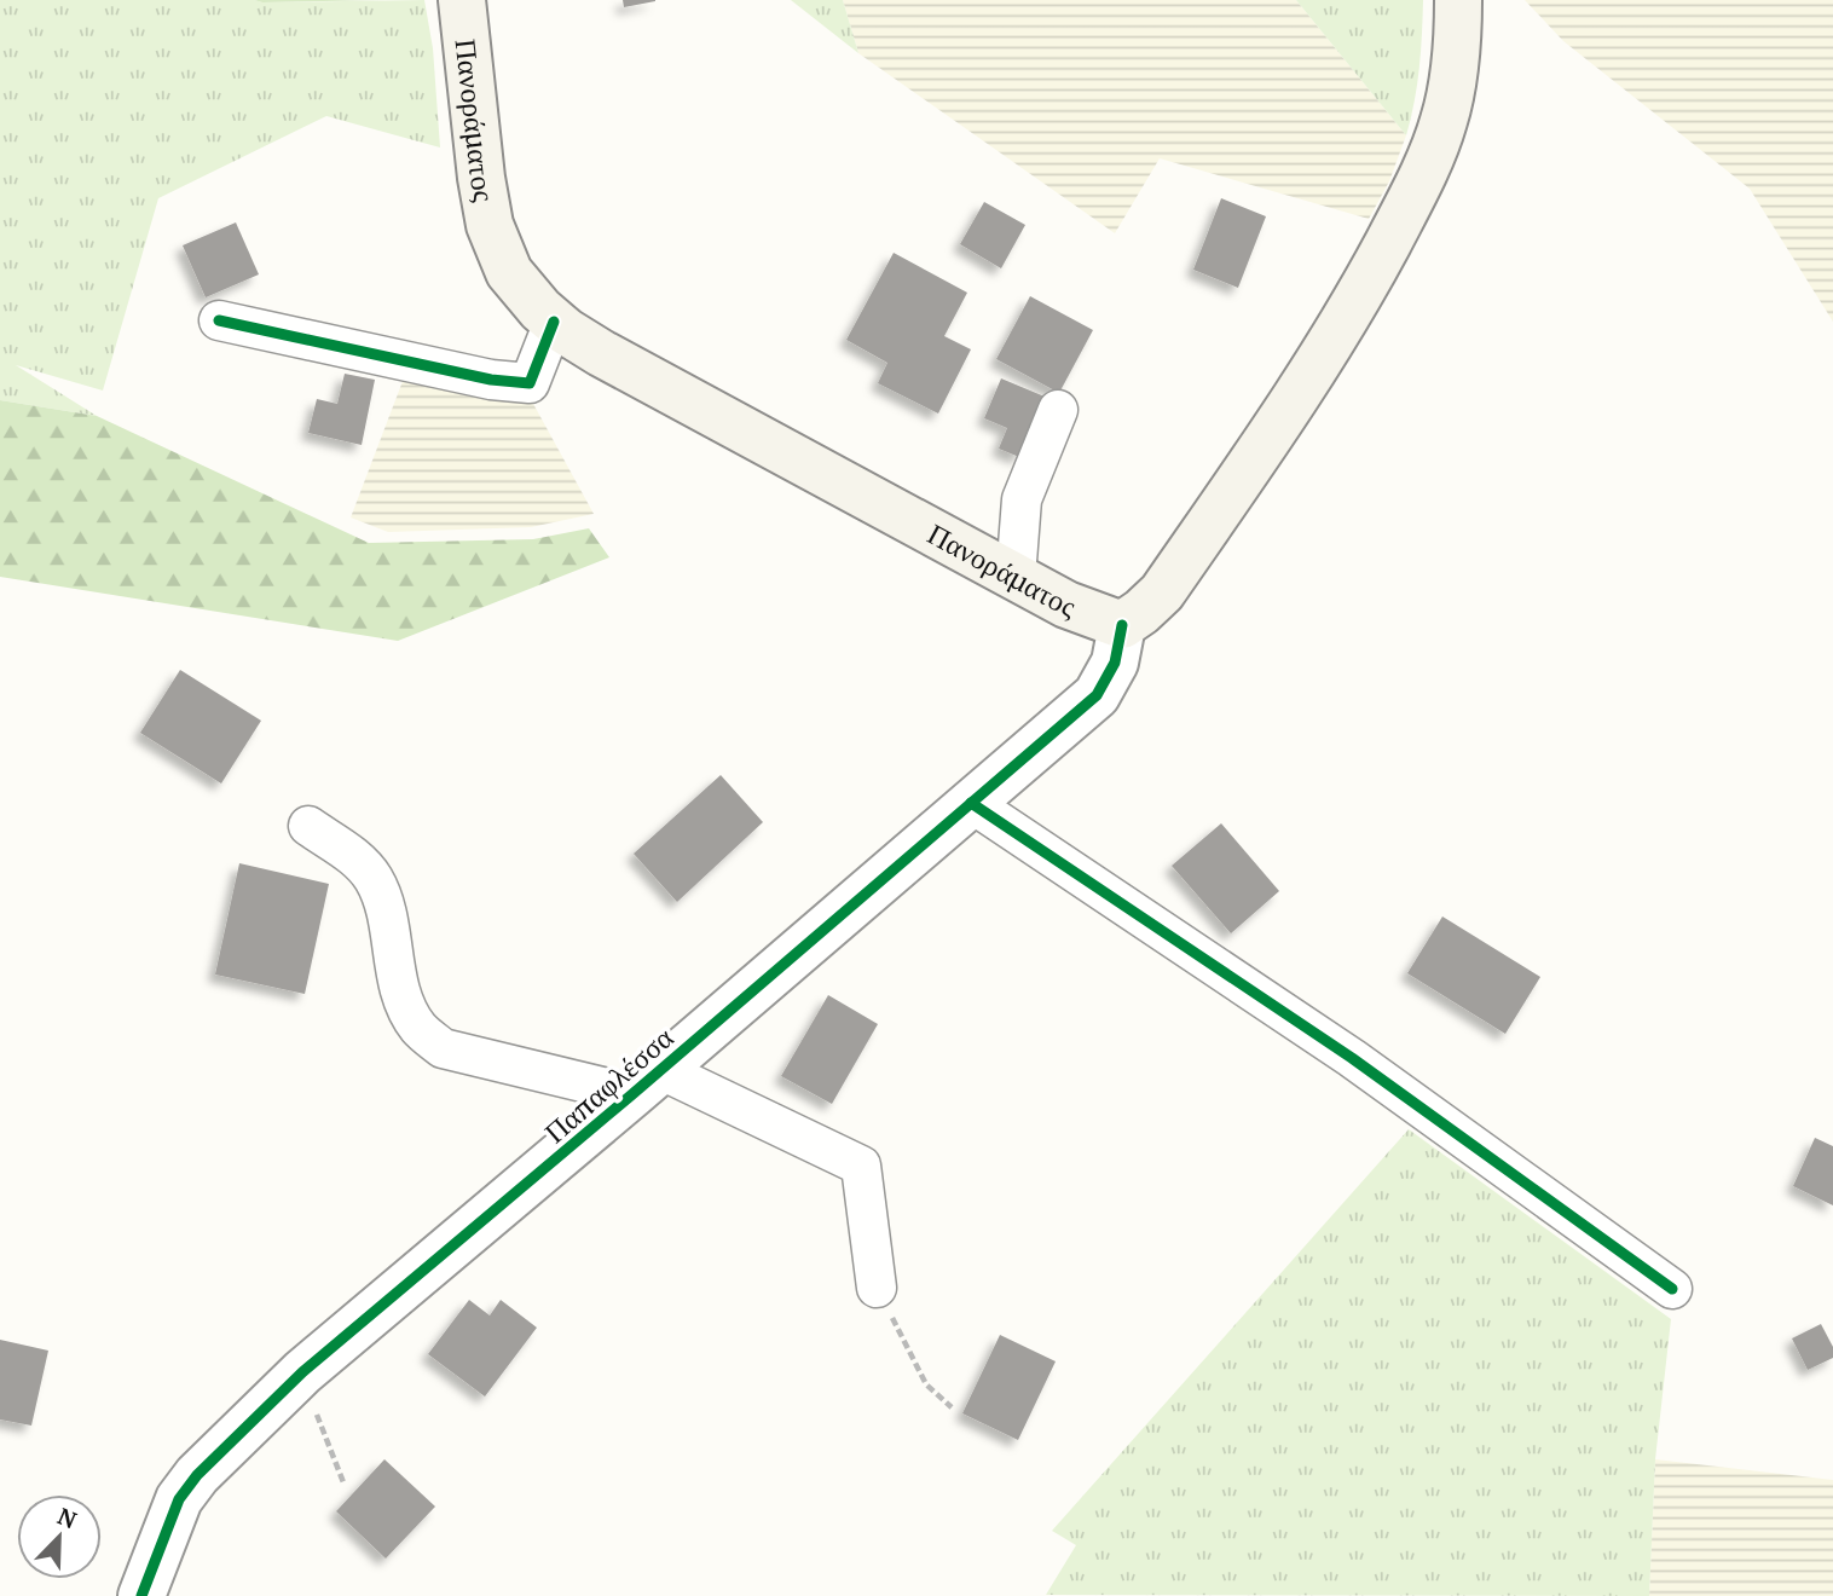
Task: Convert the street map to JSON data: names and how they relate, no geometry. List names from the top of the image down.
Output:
{
  "streets": {
    "main road": ["Πανοράματος"],
    "street": ["Παπαφλέσσα"]
  },
  "crossings": [
    ["Πανοράματος", "Παπαφλέσσα"]
  ],
  "north": "top right"
}
